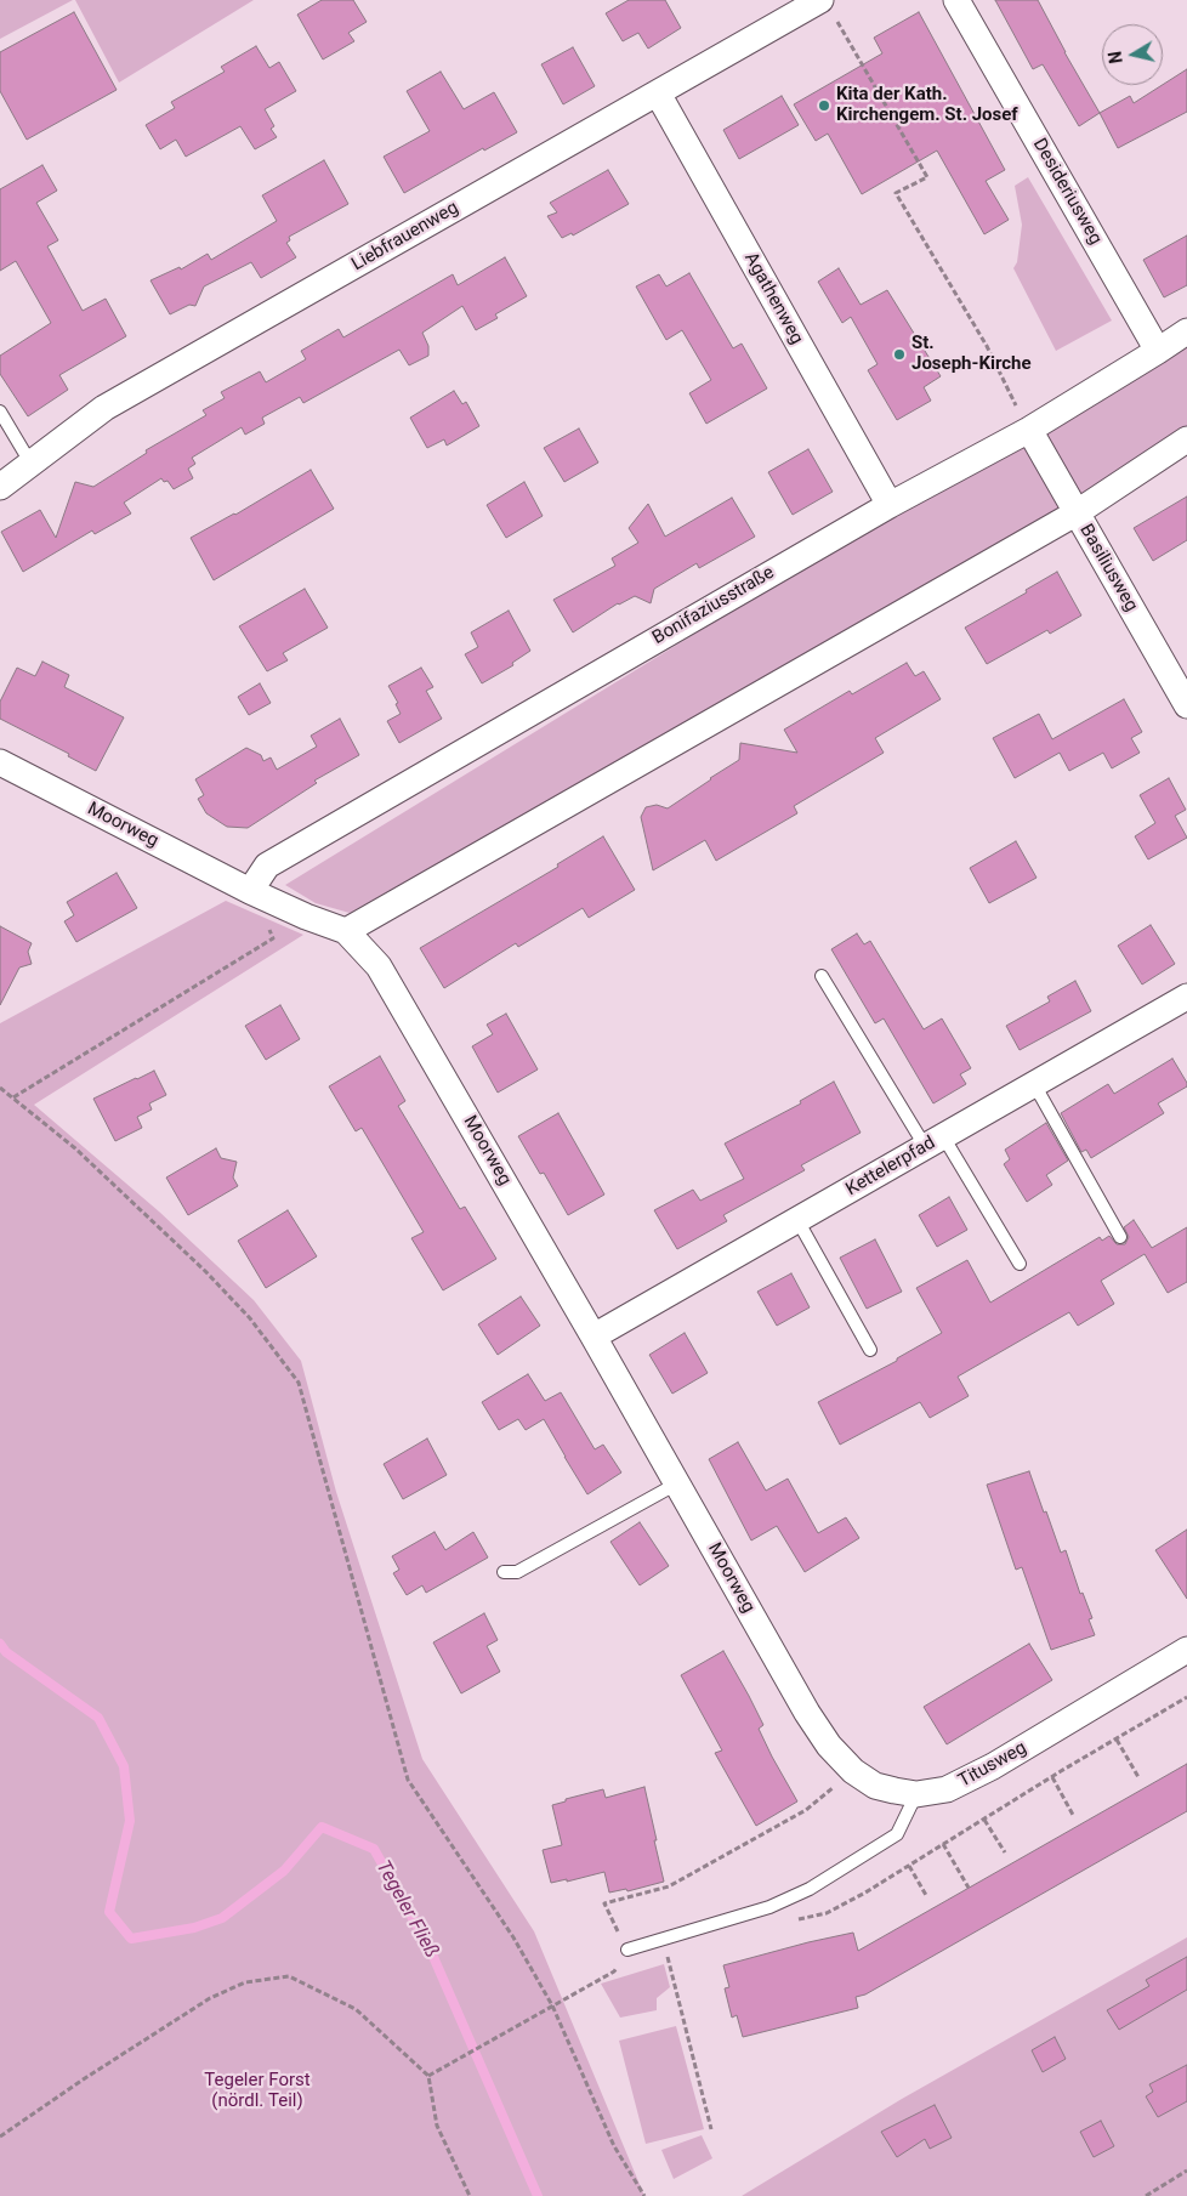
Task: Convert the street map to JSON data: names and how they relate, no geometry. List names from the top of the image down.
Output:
{
  "streets": {
    "street": [
      "Desideriusweg",
      "Liebfrauenweg",
      "Agathenweg",
      "Basiliusweg",
      "Bonifaziusstraße",
      "Moorweg",
      "Kettelerpfad",
      "Titusweg"
    ]
  },
  "crossings": [
    ["Desideriusweg", "Bonifaziusstraße"],
    ["Liebfrauenweg", "Agathenweg"],
    ["Agathenweg", "Bonifaziusstraße"],
    ["Basiliusweg", "Bonifaziusstraße"],
    ["Bonifaziusstraße", "Moorweg"],
    ["Moorweg", "Kettelerpfad"],
    ["Moorweg", "Titusweg"]
  ],
  "water": ["Tegeler Fließ"],
  "parks": ["Tegeler Forst (nördl. Teil)"],
  "places": ["Kita der Kath. Kirchengem. St. Josef", "St. Joseph-Kirche"],
  "north": "left"
}
